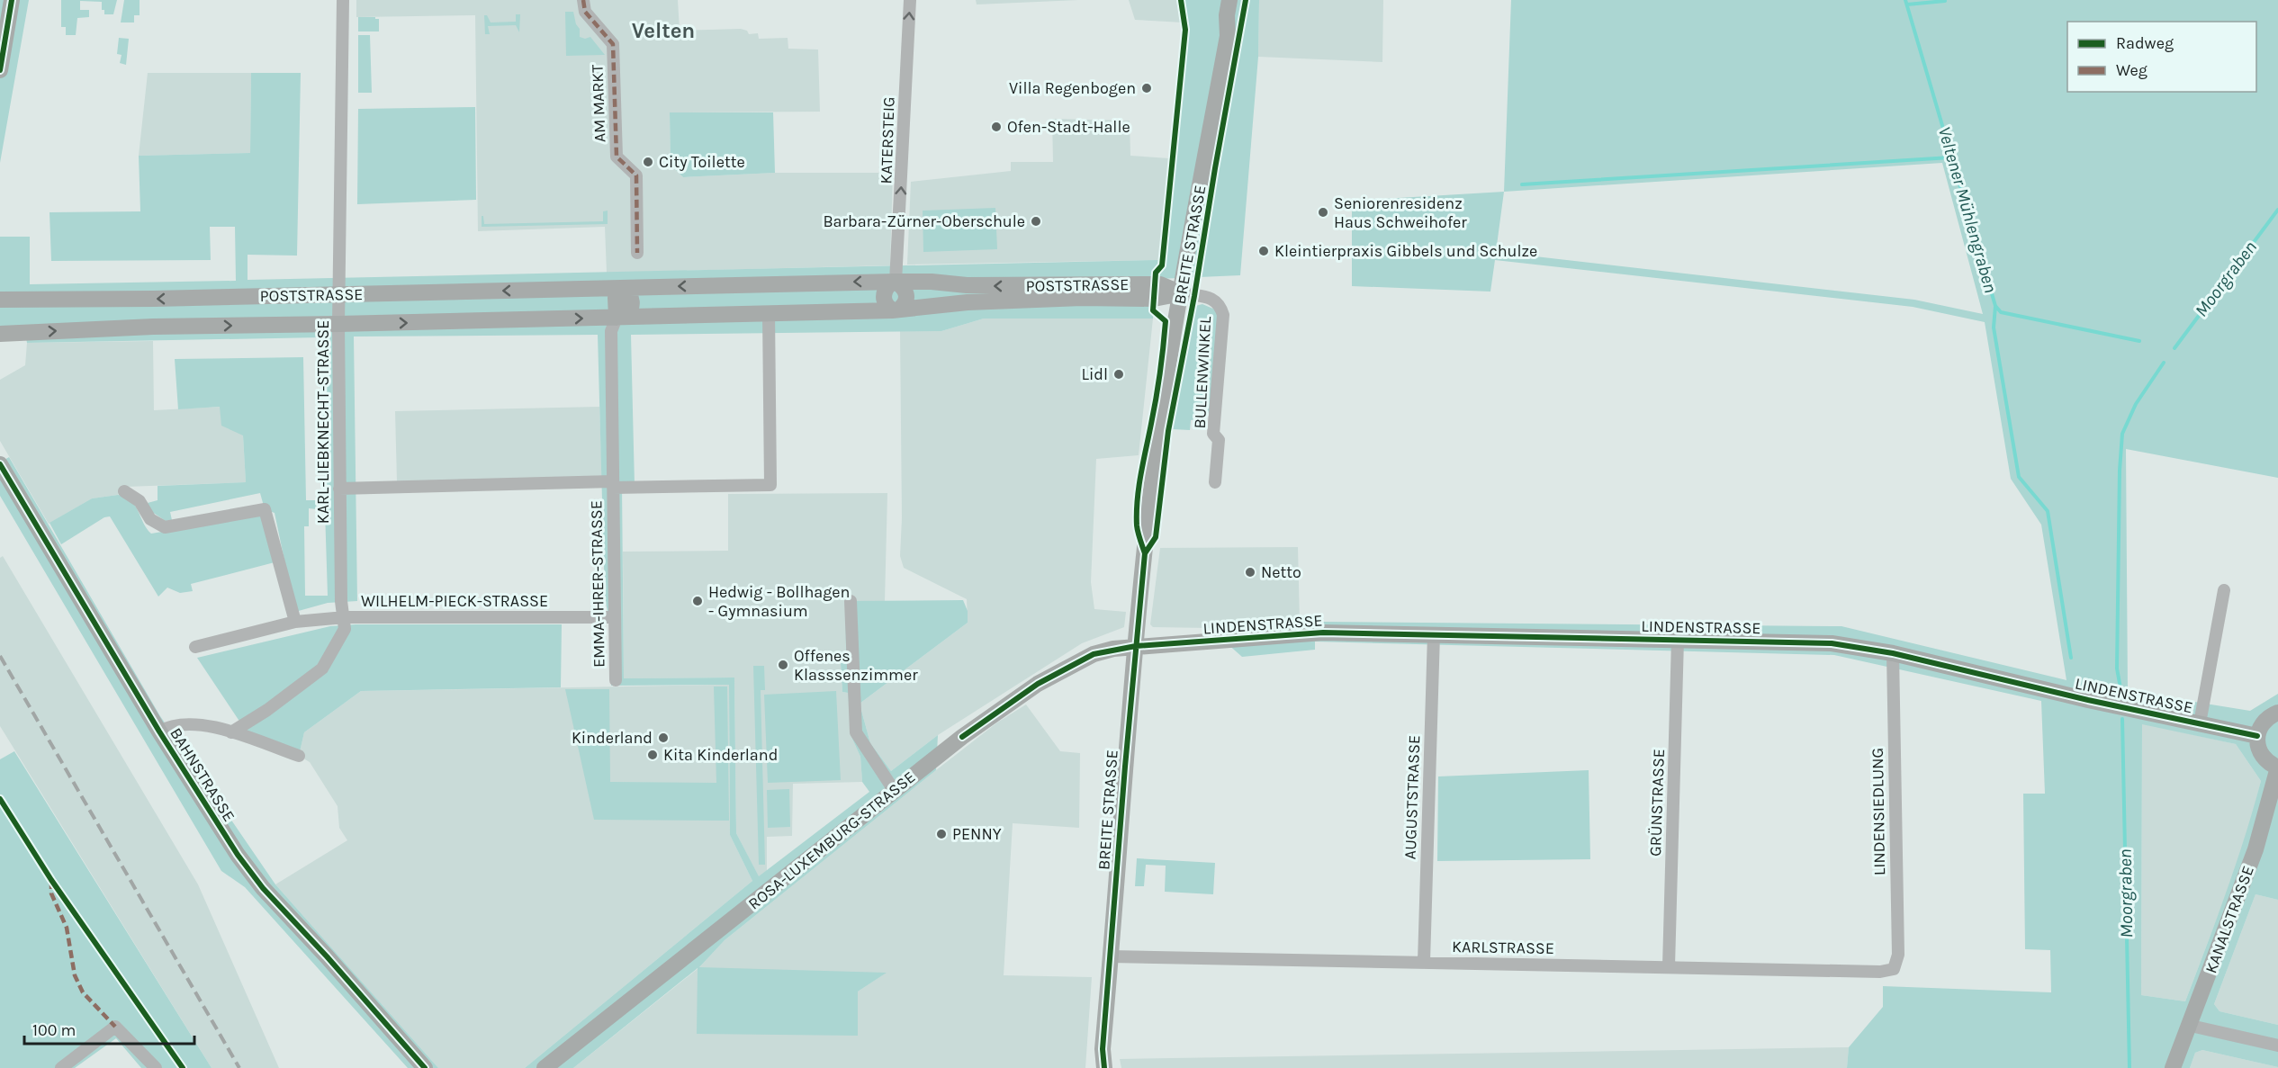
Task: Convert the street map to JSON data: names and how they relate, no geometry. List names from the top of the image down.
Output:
{
  "streets": {
    "street": [
      "AM MARKT",
      "KATERSTEIG",
      "BREITE STRASSE",
      "POSTSTRASSE",
      "BULLENWINKEL",
      "KARL-LIEBKNECHT-STRASSE",
      "EMMA-IHRER-STRASSE",
      "WILHELM-PIECK-STRASSE",
      "LINDENSTRASSE",
      "BAHNSTRASSE",
      "AUGUSTSTRASSE",
      "GRÜNSTRASSE",
      "LINDENSIEDLUNG",
      "ROSA-LUXEMBURG-STRASSE",
      "KANALSTRASSE",
      "KARLSTRASSE"
    ]
  },
  "crossings": [
    ["KATERSTEIG", "POSTSTRASSE"],
    ["BREITE STRASSE", "POSTSTRASSE"],
    ["BREITE STRASSE", "BULLENWINKEL"],
    ["BREITE STRASSE", "LINDENSTRASSE"],
    ["BREITE STRASSE", "ROSA-LUXEMBURG-STRASSE"],
    ["BREITE STRASSE", "KARLSTRASSE"],
    ["POSTSTRASSE", "BULLENWINKEL"],
    ["POSTSTRASSE", "KARL-LIEBKNECHT-STRASSE"],
    ["POSTSTRASSE", "EMMA-IHRER-STRASSE"],
    ["KARL-LIEBKNECHT-STRASSE", "WILHELM-PIECK-STRASSE"],
    ["EMMA-IHRER-STRASSE", "WILHELM-PIECK-STRASSE"],
    ["LINDENSTRASSE", "AUGUSTSTRASSE"],
    ["LINDENSTRASSE", "GRÜNSTRASSE"],
    ["LINDENSTRASSE", "LINDENSIEDLUNG"],
    ["LINDENSTRASSE", "ROSA-LUXEMBURG-STRASSE"],
    ["AUGUSTSTRASSE", "KARLSTRASSE"],
    ["GRÜNSTRASSE", "KARLSTRASSE"],
    ["LINDENSIEDLUNG", "KARLSTRASSE"]
  ],
  "one_way": ["KATERSTEIG"],
  "districts": ["Velten"],
  "water": ["Veltener Mühlengraben", "Moorgraben"],
  "places": [
    "Villa Regenbogen",
    "Ofen-Stadt-Halle",
    "City Toilette",
    "Seniorenresidenz Haus Schweihofer",
    "Barbara-Zürner-Oberschule",
    "Kleintierpraxis Gibbels und Schulze",
    "Lidl",
    "Netto",
    "Hedwig - Bollhagen - Gymnasium",
    "Offenes Klasssenzimmer",
    "Kinderland",
    "Kita Kinderland",
    "PENNY"
  ],
  "legend": ["Radweg", "Weg"],
  "scale_bar": "100 m"
}
